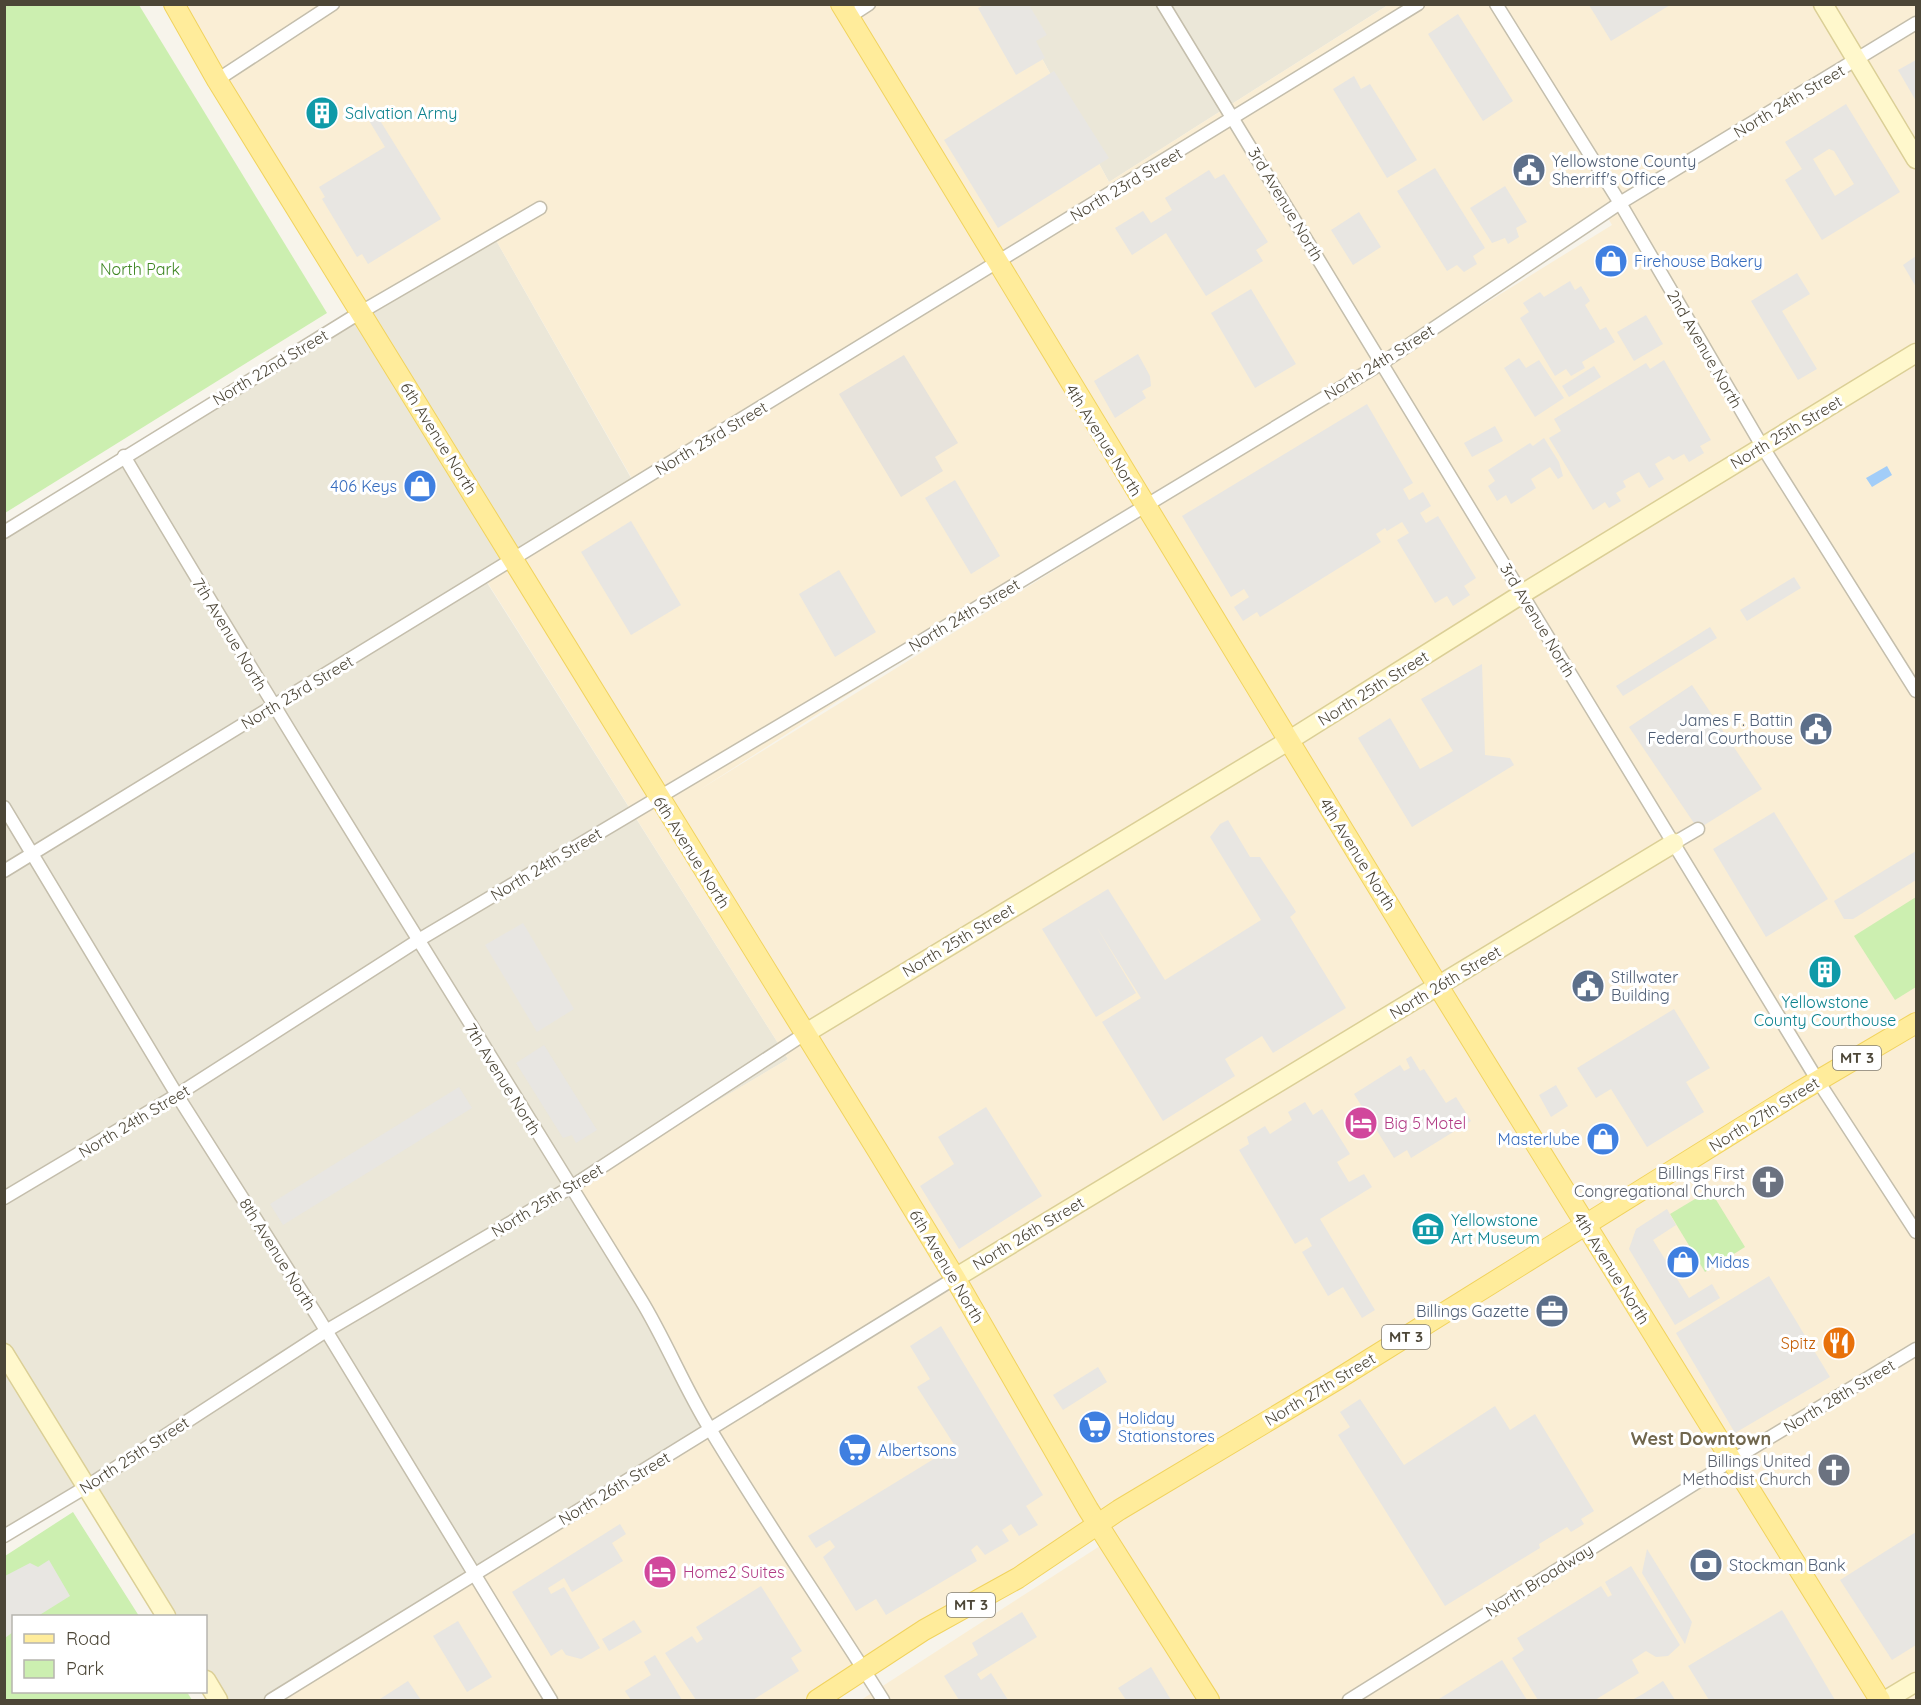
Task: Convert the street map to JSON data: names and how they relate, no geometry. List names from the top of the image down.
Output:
{
  "streets": {
    "main road": [
      "6th Avenue North",
      "4th Avenue North",
      "MT 3",
      "North 27th Street"
    ],
    "street": [
      "North 24th Street",
      "North 23rd Street",
      "3rd Avenue North",
      "2nd Avenue North",
      "North 22nd Street",
      "North 25th Street",
      "7th Avenue North",
      "North 26th Street",
      "8th Avenue North",
      "North 28th Street",
      "North Broadway"
    ]
  },
  "crossings": [
    ["North 24th Street", "3rd Avenue North"],
    ["North 24th Street", "2nd Avenue North"],
    ["North 24th Street", "6th Avenue North"],
    ["North 24th Street", "4th Avenue North"],
    ["North 24th Street", "7th Avenue North"],
    ["North 24th Street", "8th Avenue North"],
    ["North 23rd Street", "3rd Avenue North"],
    ["North 23rd Street", "6th Avenue North"],
    ["North 23rd Street", "4th Avenue North"],
    ["North 23rd Street", "7th Avenue North"],
    ["North 23rd Street", "8th Avenue North"],
    ["3rd Avenue North", "North 25th Street"],
    ["3rd Avenue North", "North 26th Street"],
    ["3rd Avenue North", "North 27th Street"],
    ["2nd Avenue North", "North 25th Street"],
    ["North 22nd Street", "6th Avenue North"],
    ["North 22nd Street", "7th Avenue North"],
    ["North 25th Street", "6th Avenue North"],
    ["North 25th Street", "4th Avenue North"],
    ["North 25th Street", "7th Avenue North"],
    ["North 25th Street", "8th Avenue North"],
    ["6th Avenue North", "North 26th Street"],
    ["6th Avenue North", "North 27th Street"],
    ["4th Avenue North", "North 26th Street"],
    ["4th Avenue North", "North 27th Street"],
    ["4th Avenue North", "North 28th Street"],
    ["4th Avenue North", "North Broadway"],
    ["7th Avenue North", "North 26th Street"],
    ["7th Avenue North", "North 27th Street"],
    ["North 26th Street", "8th Avenue North"],
    ["North 28th Street", "North Broadway"]
  ],
  "districts": ["West Downtown"],
  "parks": ["North Park"],
  "places": {
    "building": ["Salvation Army", "Yellowstone County Courthouse"],
    "public building": ["Yellowstone County Sherriff's Office", "James F. Battin Federal Courthouse", "Stillwater Building"],
    "shop": [
      "Firehouse Bakery",
      "406 Keys",
      "Masterlube",
      "Midas"
    ],
    "hotel": ["Big 5 Motel", "Home2 Suites"],
    "church": ["Billings First Congregational Church", "Billings United Methodist Church"],
    "museum": ["Yellowstone Art Museum"],
    "office": ["Billings Gazette"],
    "restaurant": ["Spitz"],
    "supermarket": ["Holiday Stationstores", "Albertsons"],
    "bank": ["Stockman Bank"]
  },
  "legend": ["Road", "Park"]
}
